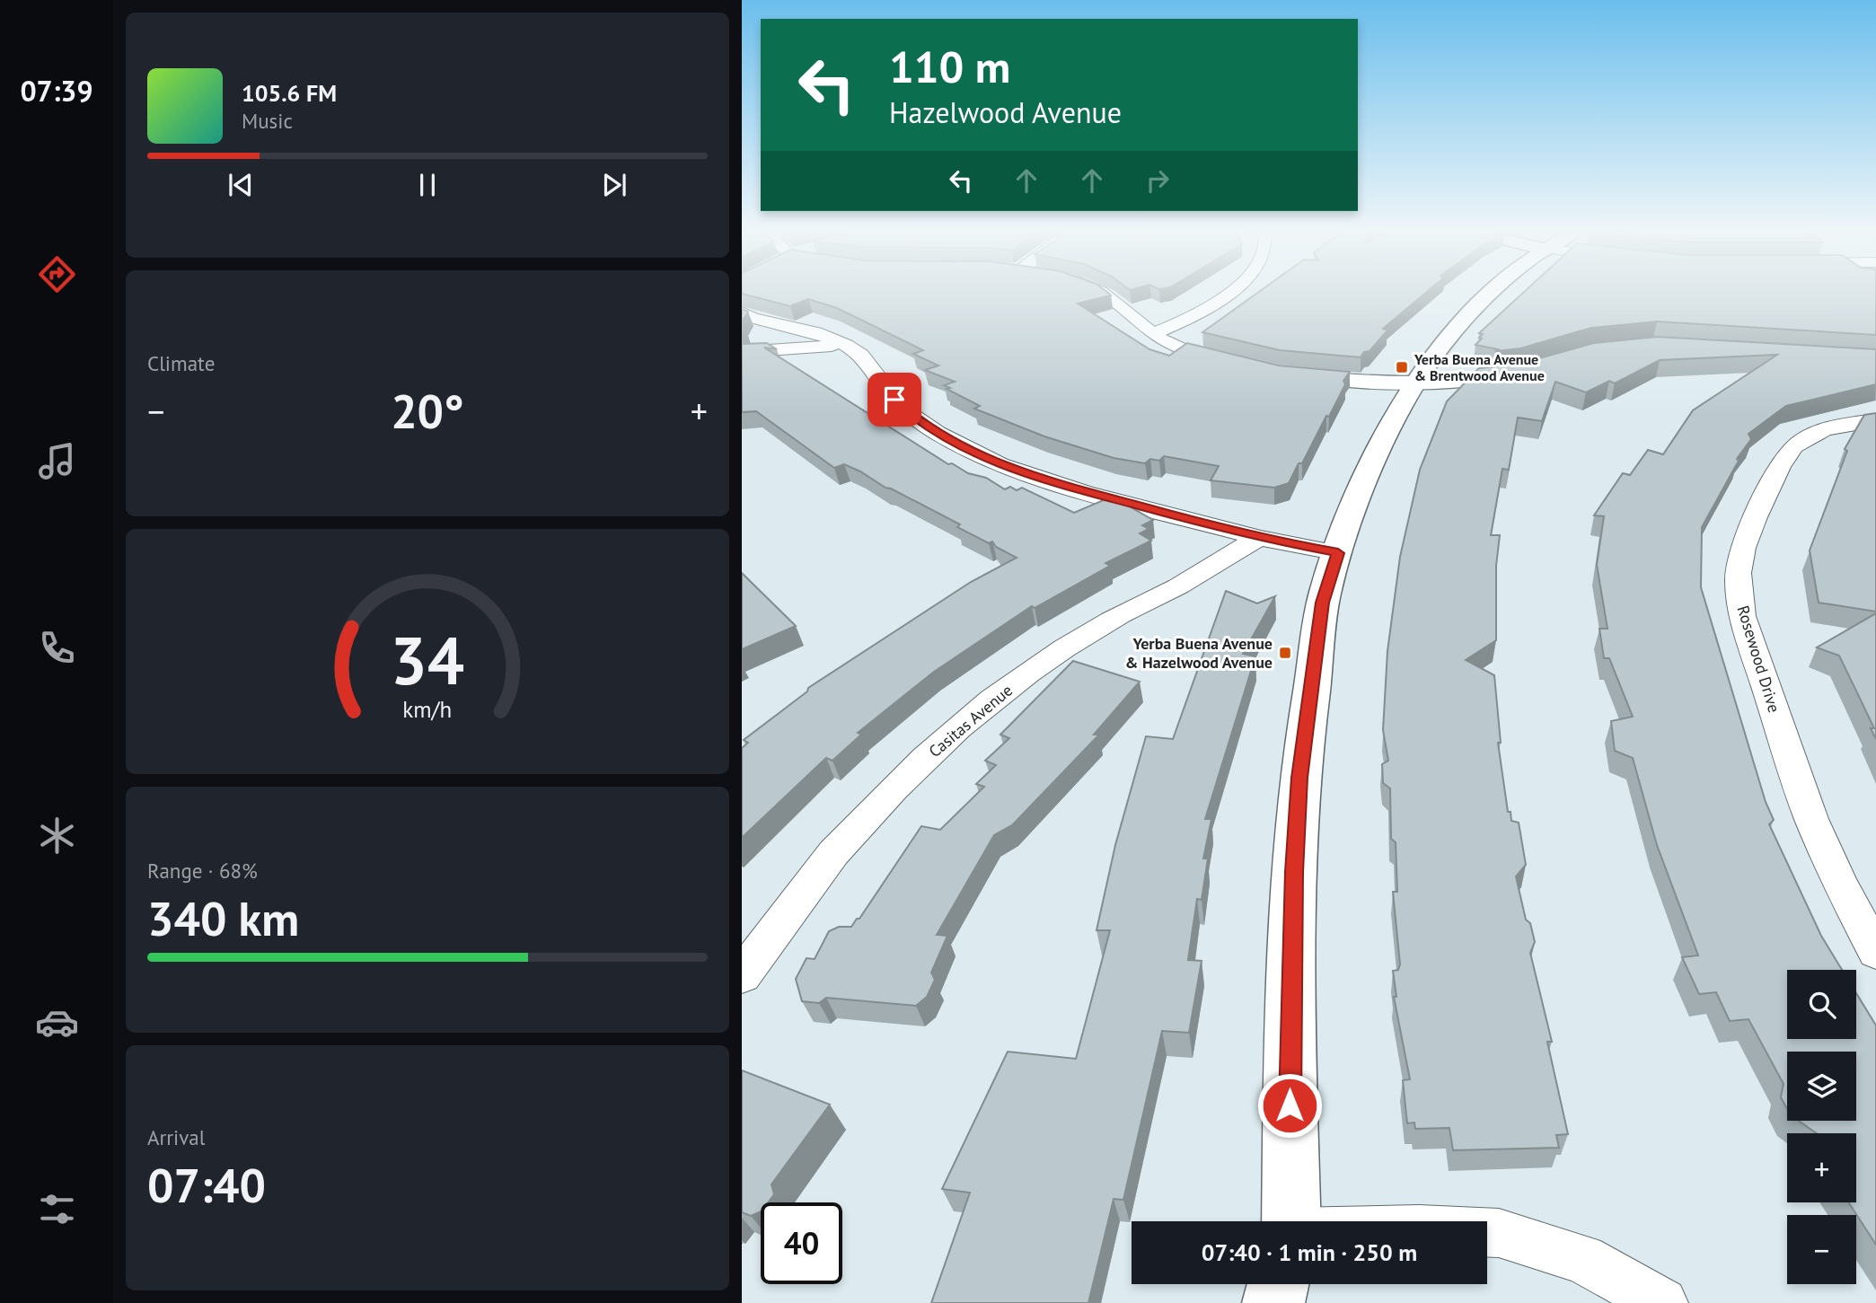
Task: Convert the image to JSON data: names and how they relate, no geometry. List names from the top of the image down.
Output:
{
  "streets": {
    "street": ["Rosewood Drive", "Casitas Avenue"]
  },
  "places": {
    "transit": ["Yerba Buena Avenue & Brentwood Avenue", "Yerba Buena Avenue & Hazelwood Avenue"]
  },
  "page": {
    "tabs": "07:39",
    "turn": ["110 m", "Hazelwood Avenue"],
    "song": ["105.6 FM", "Music"],
    "tile": [
      "Climate",
      ["Range · 68%", "340 km"],
      ["Arrival", "07:40"]
    ],
    "heat": ["−", "20°", "+"],
    "map_buttons": ["+", "−"],
    "limit": "40",
    "trip": "07:40 · 1 min · 250 m",
    "gauge": ["34", "km/h"]
  }
}
